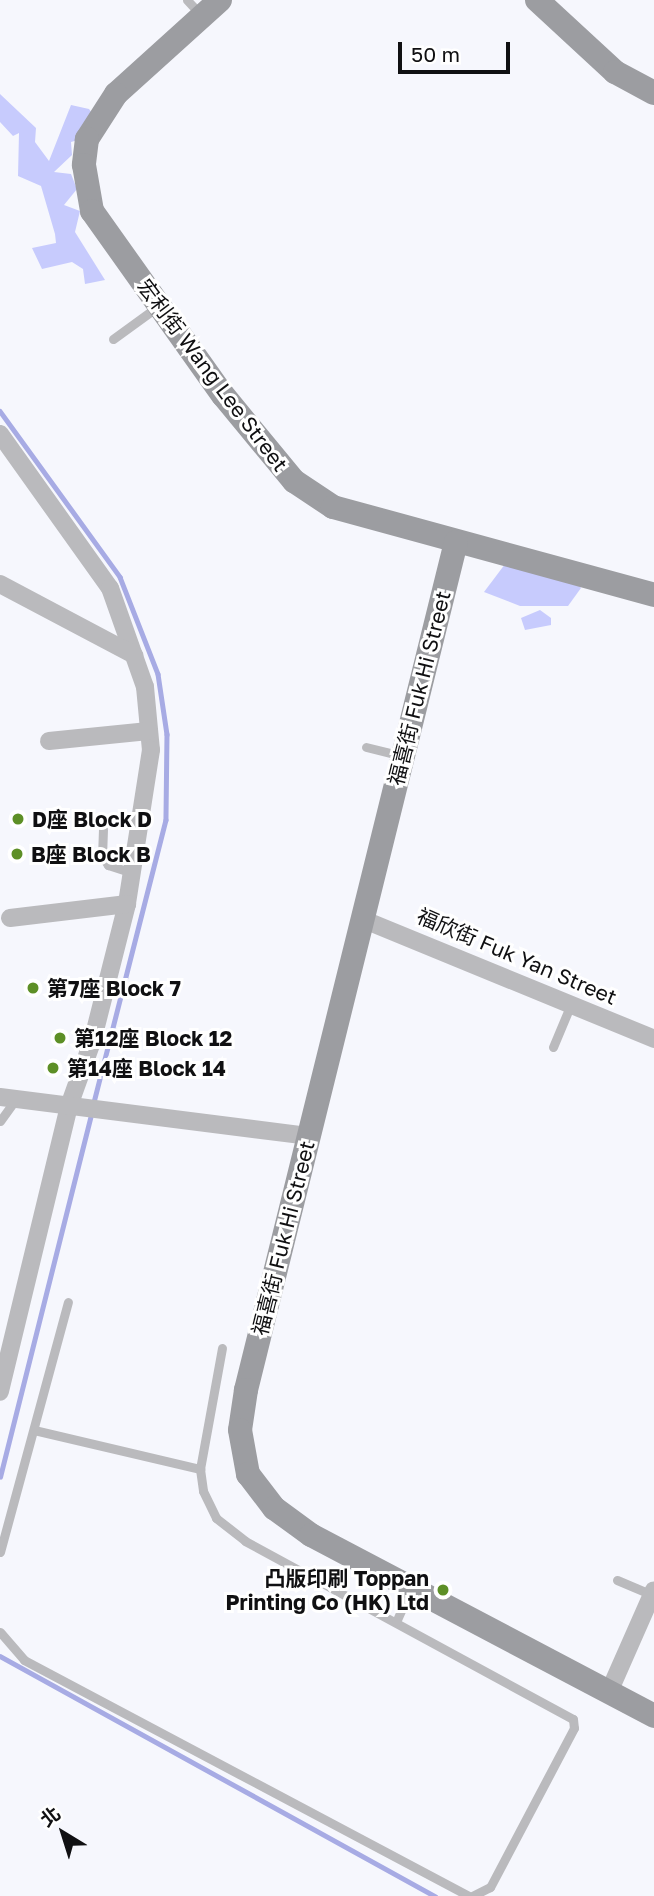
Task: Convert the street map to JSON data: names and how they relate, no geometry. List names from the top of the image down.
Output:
{
  "streets": {
    "street": ["宏利街 Wang Lee Street", "福喜街 Fuk Hi Street", "福欣街 Fuk Yan Street"]
  },
  "crossings": [
    ["宏利街 Wang Lee Street", "福喜街 Fuk Hi Street"],
    ["福喜街 Fuk Hi Street", "福欣街 Fuk Yan Street"]
  ],
  "places": [
    "D座 Block D",
    "B座 Block B",
    "第7座 Block 7",
    "第12座 Block 12",
    "第14座 Block 14",
    "凸版印刷 Toppan Printing Co (HK) Ltd"
  ],
  "scale_bar": "50 m",
  "north": "top left"
}
